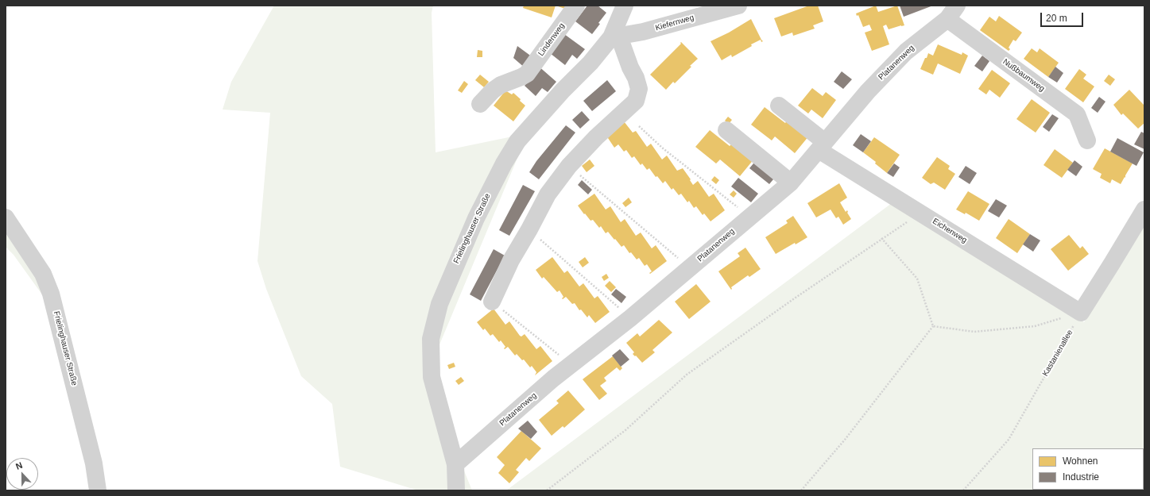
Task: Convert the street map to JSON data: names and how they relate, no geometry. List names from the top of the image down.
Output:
{
  "streets": {
    "street": [
      "Kiefernweg",
      "Lindenweg",
      "Platanenweg",
      "Nußbaumweg",
      "Frielinghauser Straße",
      "Eichenweg"
    ],
    "path": ["Kastanienallee"]
  },
  "crossings": [
    ["Kiefernweg", "Frielinghauser Straße"],
    ["Platanenweg", "Nußbaumweg"],
    ["Platanenweg", "Frielinghauser Straße"],
    ["Platanenweg", "Eichenweg"],
    ["Eichenweg", "Kastanienallee"]
  ],
  "legend": ["Wohnen", "Industrie"],
  "scale_bar": "20 m",
  "north": "top"
}
